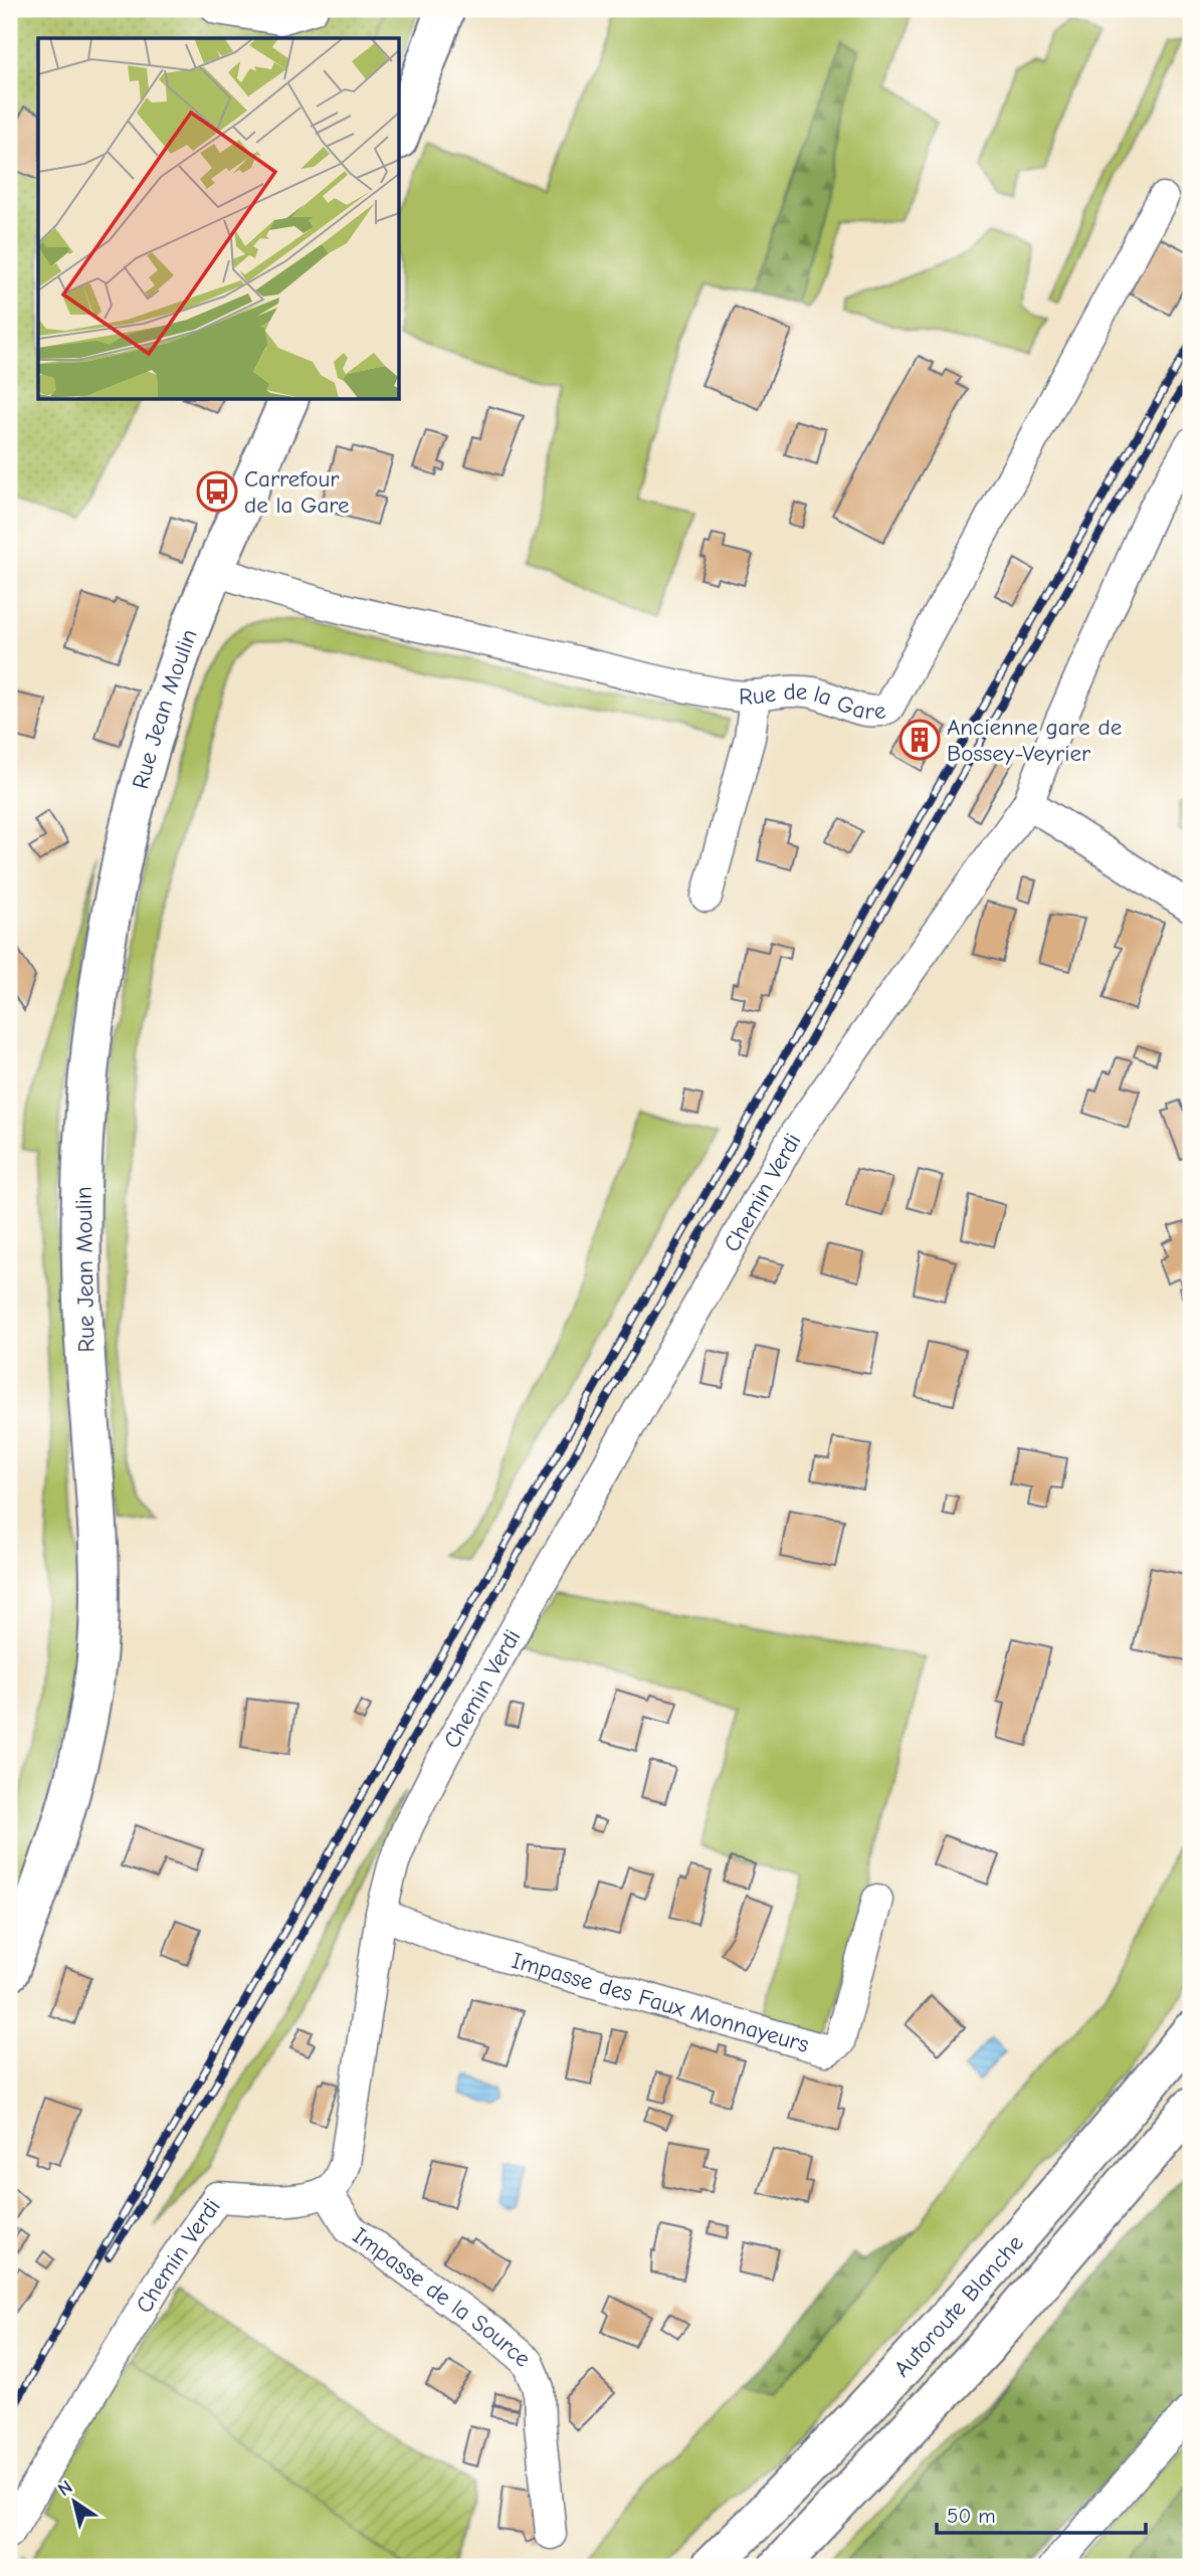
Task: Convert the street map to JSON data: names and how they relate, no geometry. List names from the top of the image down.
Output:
{
  "streets": {
    "main road": ["Rue Jean Moulin", "Autoroute Blanche"],
    "street": [
      "Rue de la Gare",
      "Chemin Verdi",
      "Impasse des Faux Monnayeurs",
      "Impasse de la Source"
    ]
  },
  "crossings": [
    ["Rue de la Gare", "Rue Jean Moulin"],
    ["Chemin Verdi", "Impasse des Faux Monnayeurs"],
    ["Chemin Verdi", "Impasse de la Source"]
  ],
  "places": {
    "bus stop": ["Carrefour de la Gare"],
    "building": ["Ancienne gare de Bossey-Veyrier"]
  },
  "scale_bar": "50 m",
  "north": "top left"
}
